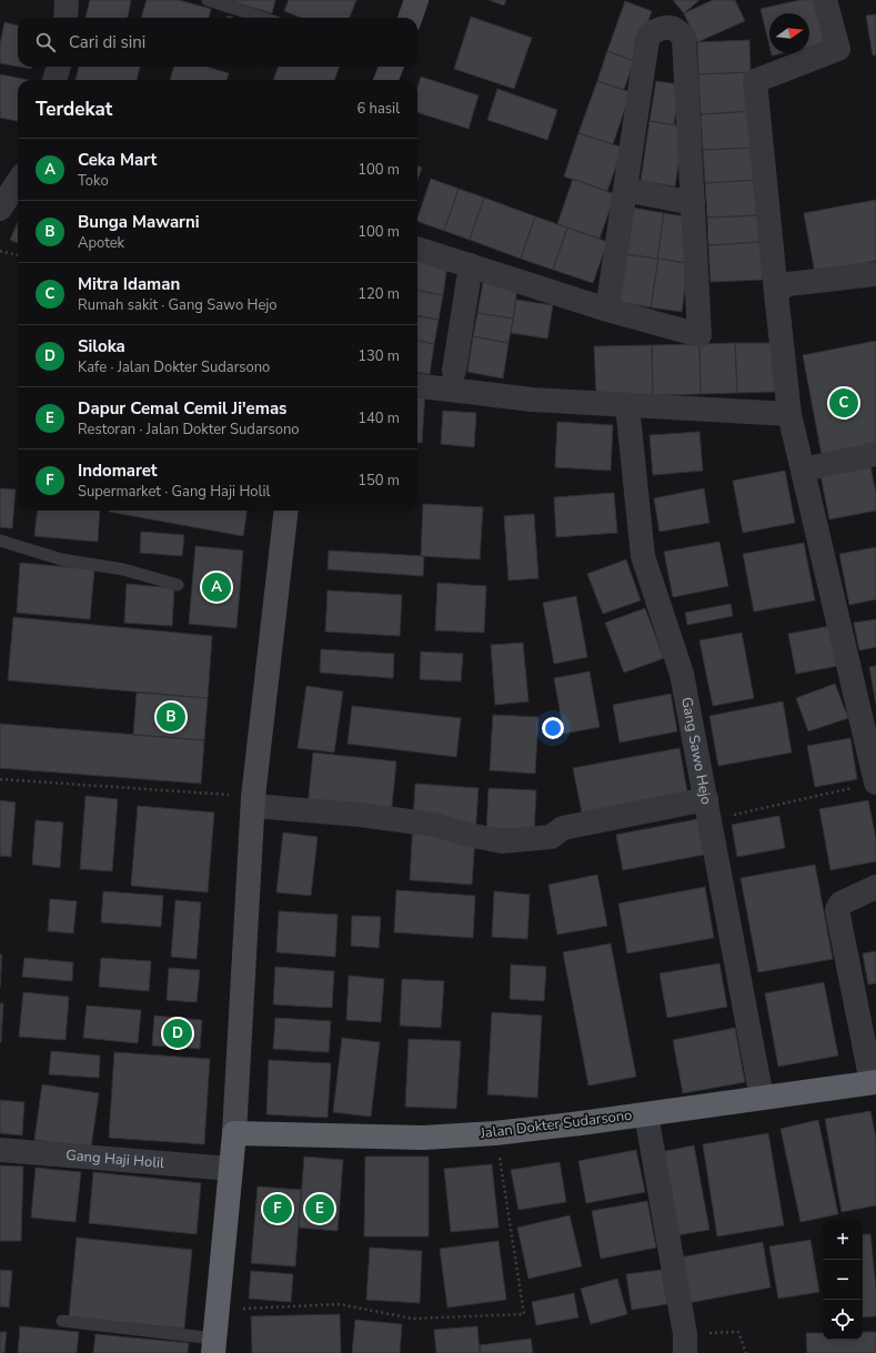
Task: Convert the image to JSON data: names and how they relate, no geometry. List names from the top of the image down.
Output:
{
  "streets": {
    "highway": ["Jalan Dokter Sudarsono"],
    "street": ["Gang Sawo Hejo", "Gang Haji Holil"]
  },
  "crossings": [
    ["Gang Sawo Hejo", "Jalan Dokter Sudarsono"]
  ],
  "north": "right",
  "page": {
    "search": "Cari di sini",
    "heading": ["Terdekat", "6 hasil"],
    "list": [
      {
        "mark": "A",
        "name": "Ceka Mart",
        "note": "Toko",
        "value": "100 m"
      },
      {
        "mark": "B",
        "name": "Bunga Mawarni",
        "note": "Apotek",
        "value": "100 m"
      },
      {
        "mark": "C",
        "name": "Mitra Idaman",
        "note": "Rumah sakit · Gang Sawo Hejo",
        "value": "120 m"
      },
      {
        "mark": "D",
        "name": "Siloka",
        "note": "Kafe · Jalan Dokter Sudarsono",
        "value": "130 m"
      },
      {
        "mark": "E",
        "name": "Dapur Cemal Cemil Ji'emas",
        "note": "Restoran · Jalan Dokter Sudarsono",
        "value": "140 m"
      },
      {
        "mark": "F",
        "name": "Indomaret",
        "note": "Supermarket · Gang Haji Holil",
        "value": "150 m"
      }
    ],
    "pins": [
      "C",
      "A",
      "B",
      "D",
      "E",
      "F"
    ],
    "map_buttons": ["+", "−"]
  }
}
